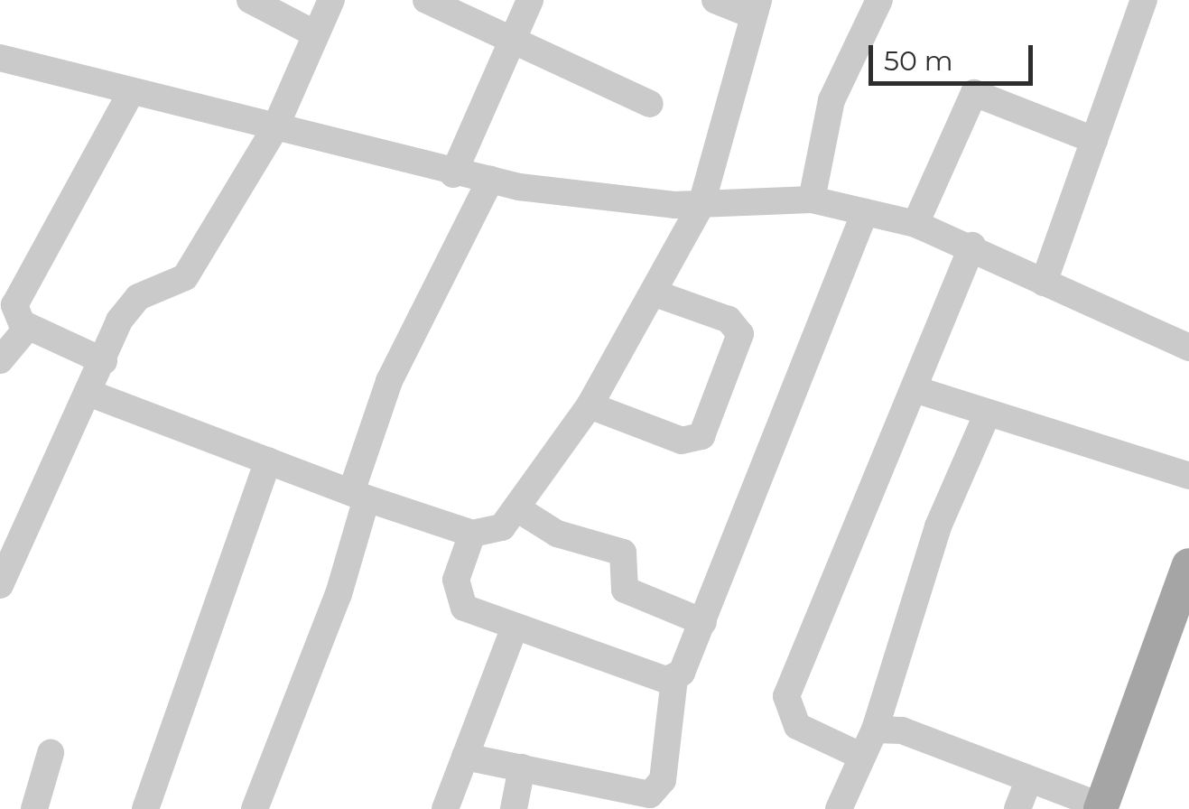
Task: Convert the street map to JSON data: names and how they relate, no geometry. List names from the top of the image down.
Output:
{
  "scale_bar": "50 m"
}
